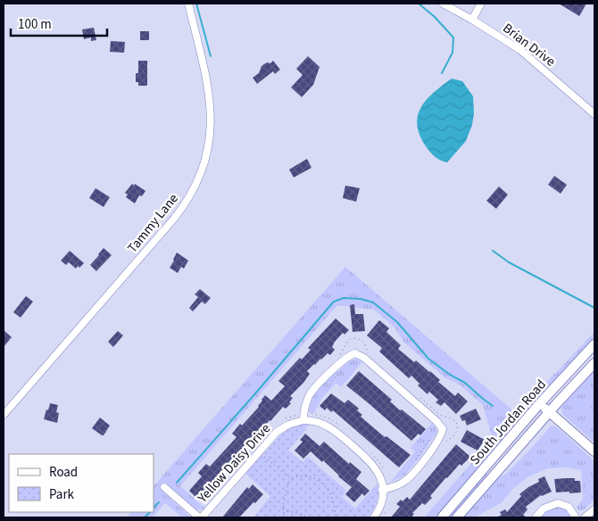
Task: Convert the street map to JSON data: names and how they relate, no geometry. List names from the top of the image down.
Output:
{
  "streets": {
    "main road": ["South Jordan Road"],
    "street": ["Brian Drive", "Tammy Lane", "Yellow Daisy Drive"]
  },
  "legend": ["Road", "Park"],
  "scale_bar": "100 m"
}
